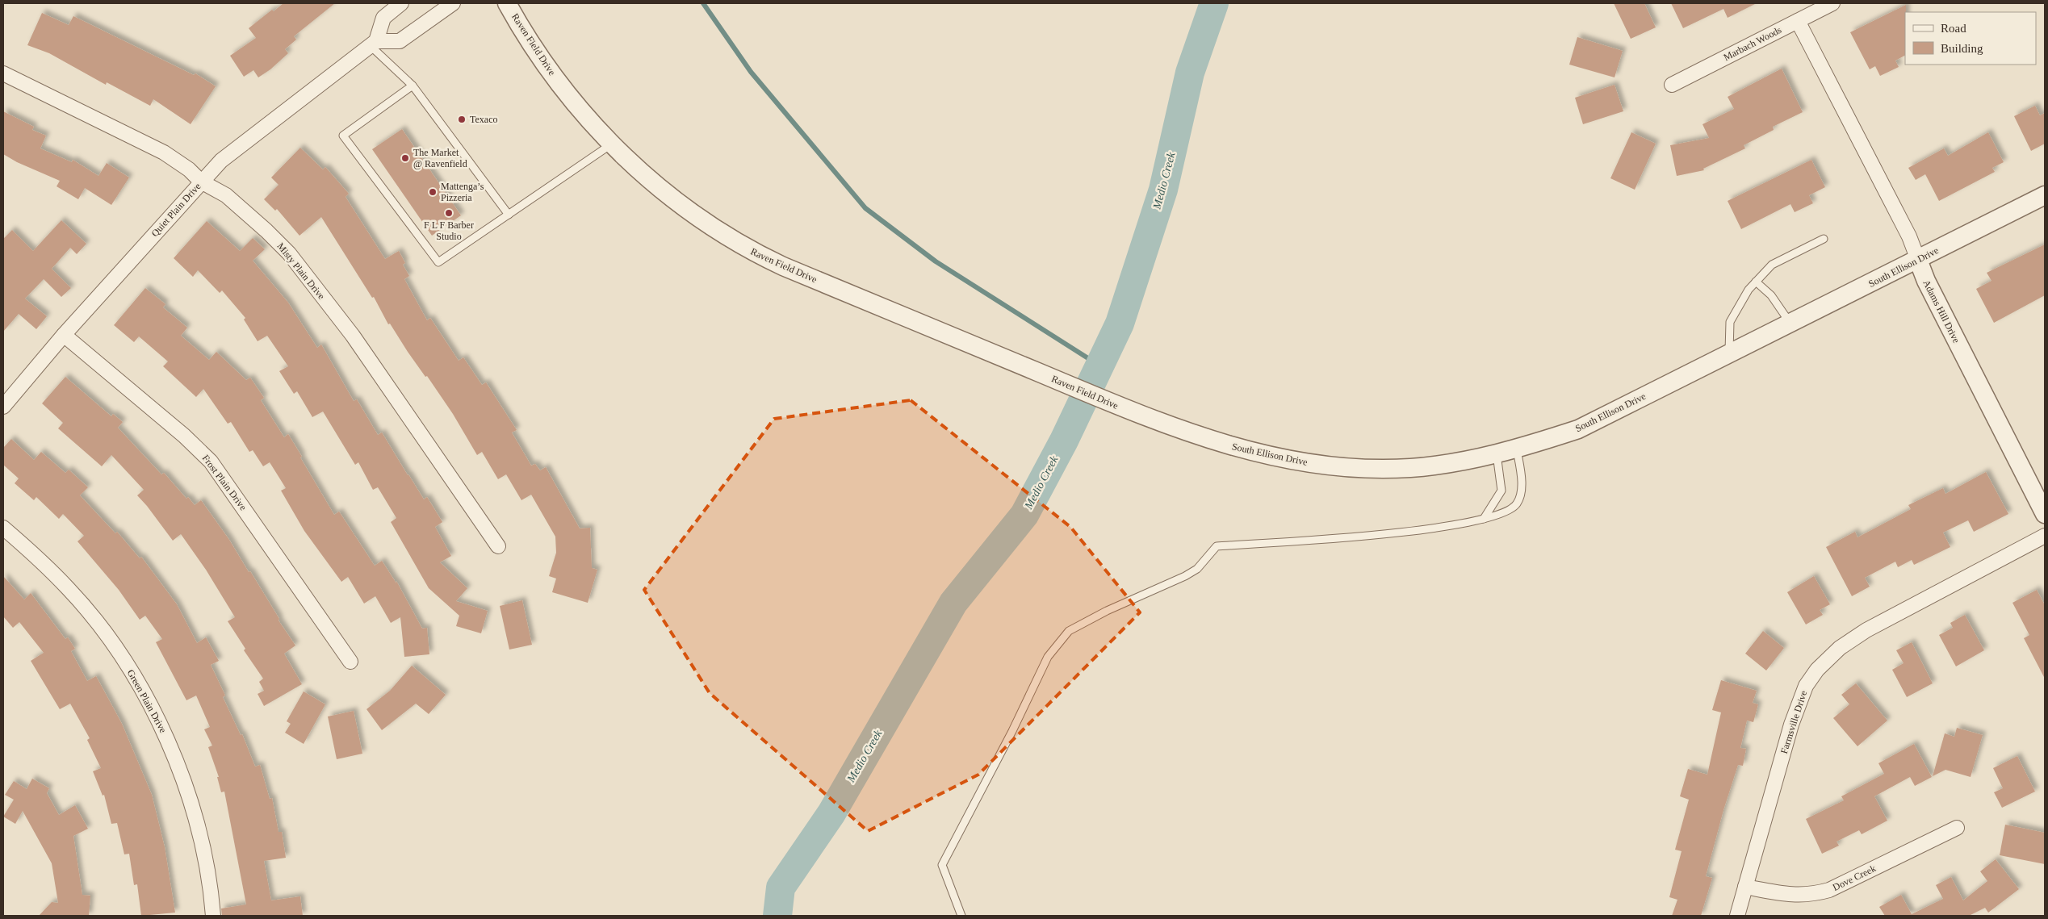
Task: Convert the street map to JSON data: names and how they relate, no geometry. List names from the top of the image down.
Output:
{
  "streets": {
    "street": [
      "Marbach Woods",
      "Raven Field Drive",
      "Quiet Plain Drive",
      "South Ellison Drive",
      "Misty Plain Drive",
      "Adams Hill Drive",
      "Frost Plain Drive",
      "Green Plain Drive",
      "Farmsville Drive",
      "Dove Creek"
    ]
  },
  "crossings": [
    ["Marbach Woods", "Adams Hill Drive"],
    ["Raven Field Drive", "South Ellison Drive"],
    ["Quiet Plain Drive", "Misty Plain Drive"],
    ["Quiet Plain Drive", "Frost Plain Drive"],
    ["South Ellison Drive", "Adams Hill Drive"],
    ["Farmsville Drive", "Dove Creek"]
  ],
  "water": ["Medio Creek"],
  "places": [
    "Texaco",
    "The Market @ Ravenfield",
    "Mattenga’s Pizzeria",
    "F L F Barber Studio"
  ],
  "legend": ["Road", "Building"]
}
